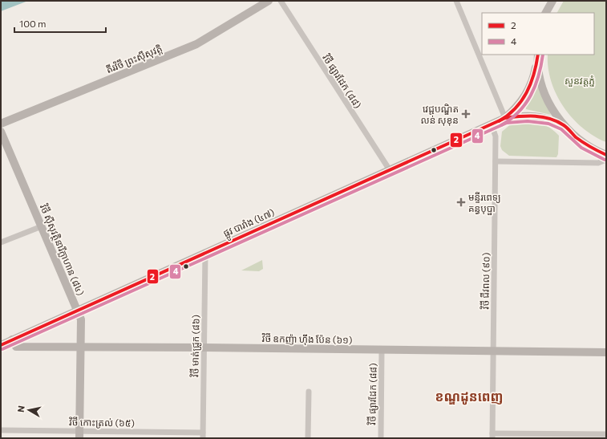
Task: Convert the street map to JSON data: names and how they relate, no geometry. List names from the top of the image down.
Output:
{
  "streets": {
    "main road": [
      "តីរវិថី ព្រះស៊ីសុវត្តិ",
      "ផ្លូវ បារាំង (៤៧)",
      "វិថី ស៊ីសុវត្ថិនារីក្លាហាន (៨៤)",
      "វិថី ឧកញ៉ា ហ៊ីង ប៉ែន (៦១)"
    ],
    "street": [
      "វិថី ផ្សារដែក (៨៨)",
      "វិថី ជីវពល (៩០)",
      "វិថី មាត់ជ្រូក (៨៦)",
      "វិថី កោះត្រល់ (៦៥)"
    ]
  },
  "crossings": [
    ["វិថី ផ្សារដែក (៨៨)", "ផ្លូវ បារាំង (៤៧)"],
    ["វិថី ផ្សារដែក (៨៨)", "វិថី ឧកញ៉ា ហ៊ីង ប៉ែន (៦១)"],
    ["ផ្លូវ បារាំង (៤៧)", "វិថី ស៊ីសុវត្ថិនារីក្លាហាន (៨៤)"],
    ["ផ្លូវ បារាំង (៤៧)", "វិថី ជីវពល (៩០)"],
    ["ផ្លូវ បារាំង (៤៧)", "វិថី ឧកញ៉ា ហ៊ីង ប៉ែន (៦១)"],
    ["ផ្លូវ បារាំង (៤៧)", "វិថី មាត់ជ្រូក (៨៦)"],
    ["វិថី ស៊ីសុវត្ថិនារីក្លាហាន (៨៤)", "វិថី ឧកញ៉ា ហ៊ីង ប៉ែន (៦១)"],
    ["វិថី ស៊ីសុវត្ថិនារីក្លាហាន (៨៤)", "វិថី កោះត្រល់ (៦៥)"],
    ["វិថី ជីវពល (៩០)", "វិថី ឧកញ៉ា ហ៊ីង ប៉ែន (៦១)"],
    ["វិថី ឧកញ៉ា ហ៊ីង ប៉ែន (៦១)", "វិថី មាត់ជ្រូក (៨៦)"],
    ["វិថី មាត់ជ្រូក (៨៦)", "វិថី កោះត្រល់ (៦៥)"]
  ],
  "districts": ["ខណ្ឌដូនពេញ"],
  "parks": ["សួនវត្ដភ្នំ"],
  "places": {
    "health": ["វេជ្ជបណ្ឌិត លន់ សុខុន", "មន្ទីរពេទ្យ គន្ធបុប្ផា"]
  },
  "lines": ["transit line 2", "transit line 4"],
  "legend": ["2", "4"],
  "scale_bar": "100 m",
  "north": "left"
}
